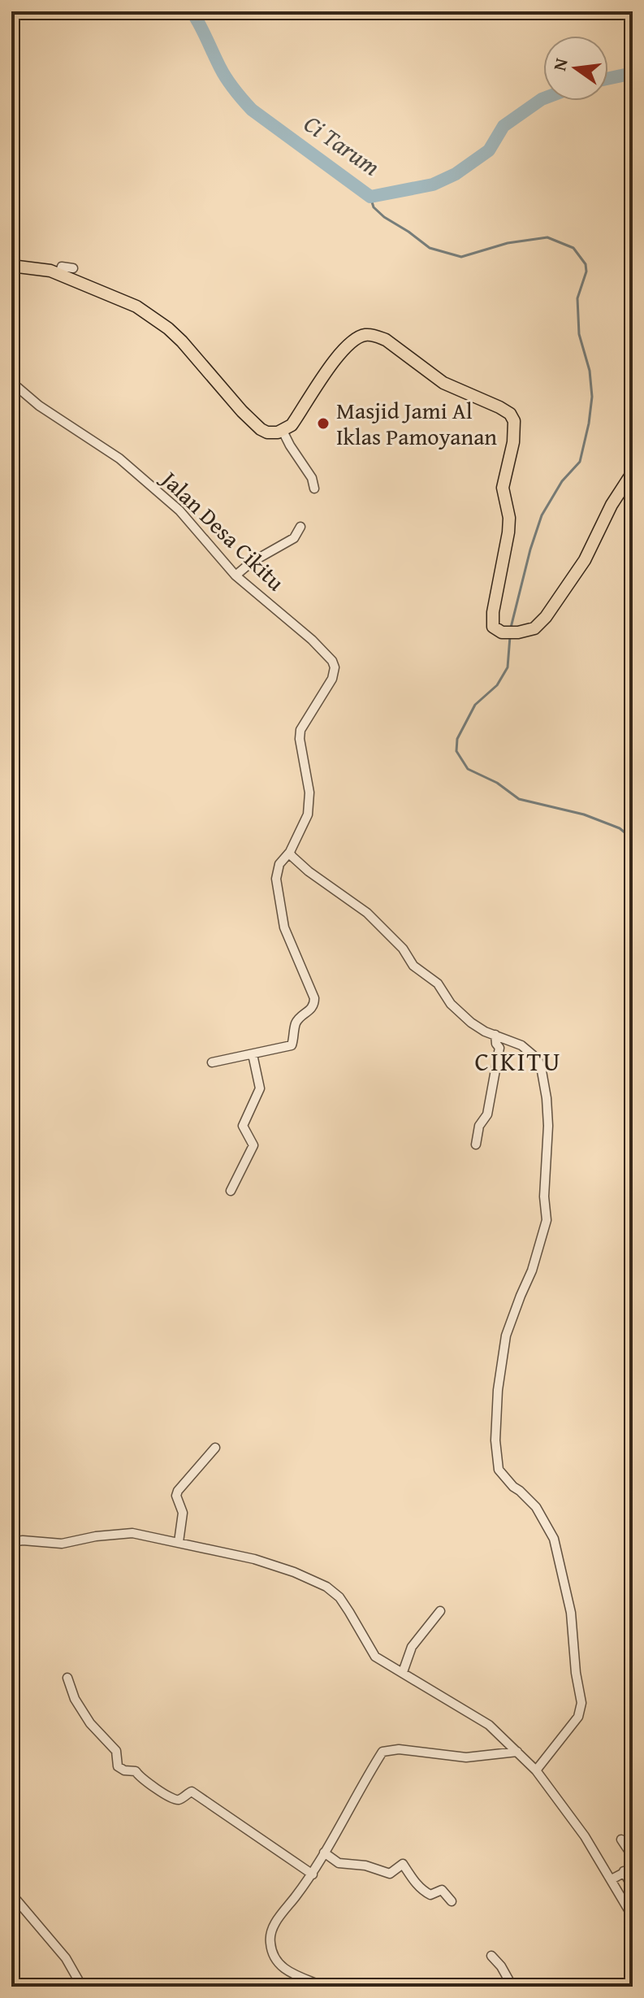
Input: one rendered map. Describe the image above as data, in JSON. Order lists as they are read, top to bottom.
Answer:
{
  "streets": {
    "street": ["Jalan Desa Cikitu"]
  },
  "districts": ["CIKITU"],
  "water": ["Ci Tarum"],
  "places": ["Masjid Jami Al Iklas Pamoyanan"],
  "north": "left"
}
